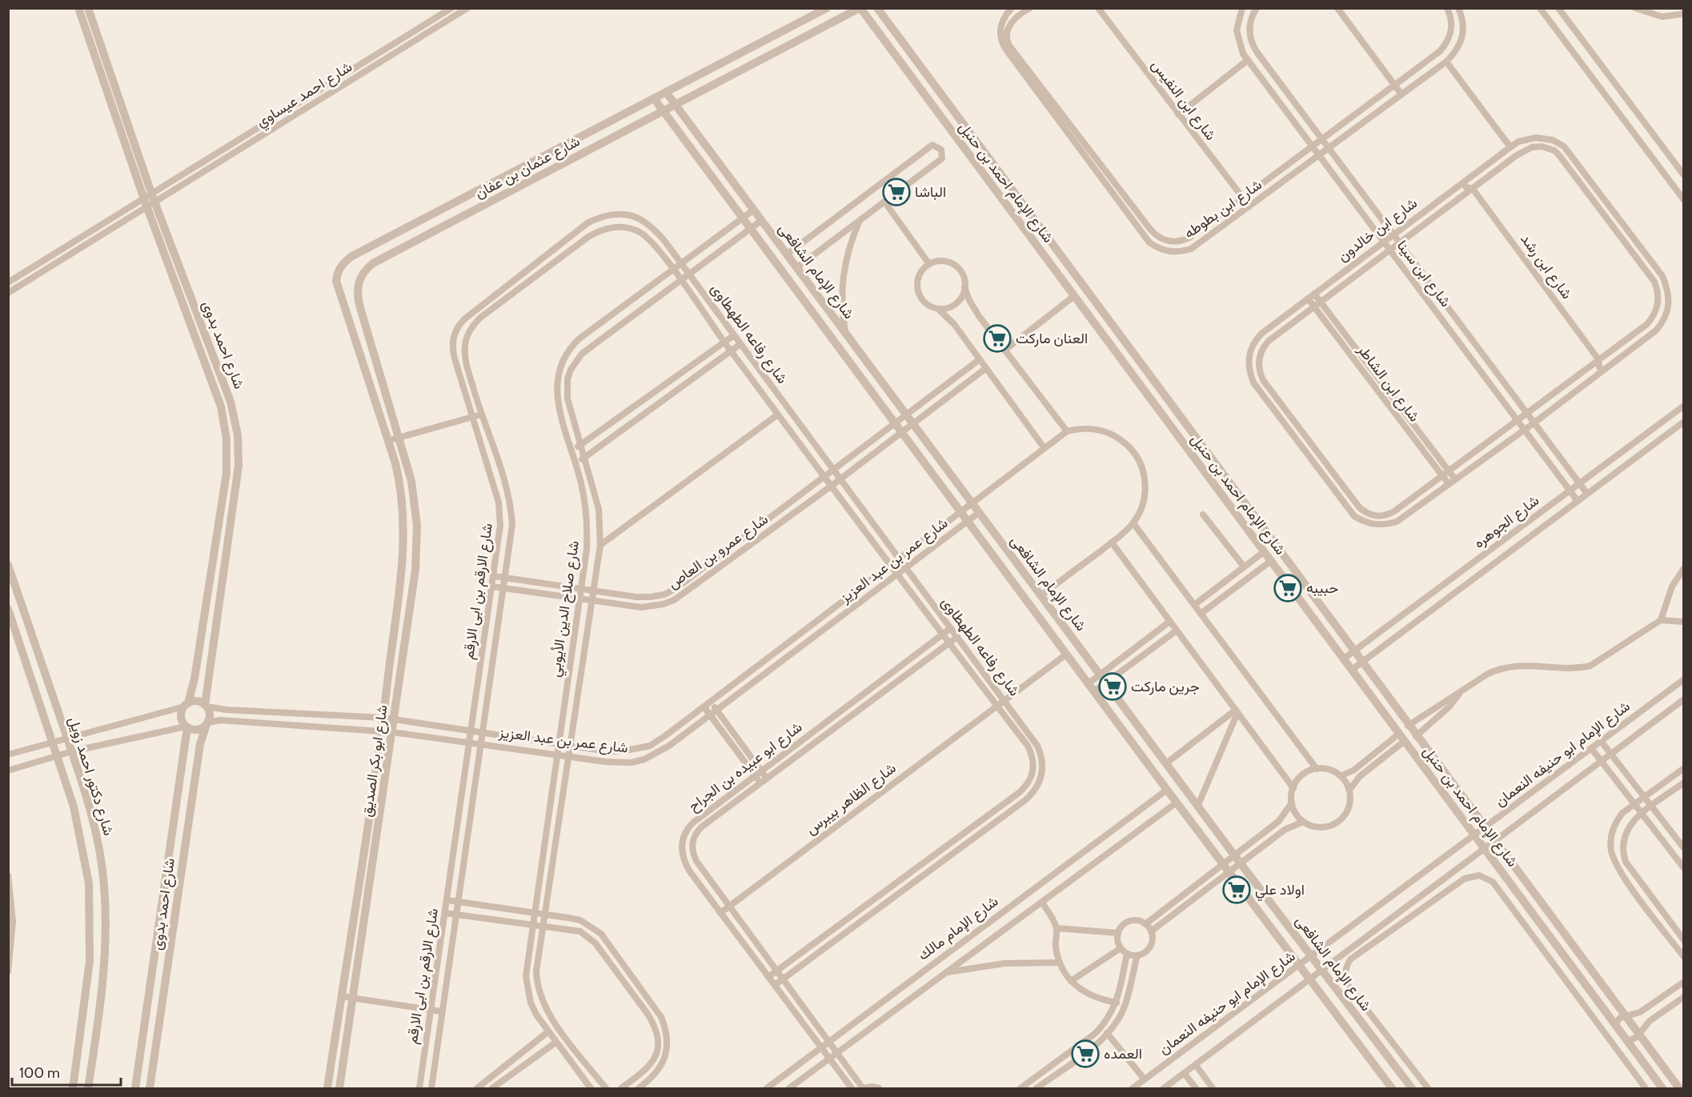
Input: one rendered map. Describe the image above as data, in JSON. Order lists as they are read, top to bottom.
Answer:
{
  "streets": {
    "street": [
      "شارع احمد عيساوي",
      "شارع ابن النفيس",
      "شارع عثمان بن عفان",
      "شارع الإمام احمد بن حنبل",
      "شارع ابن بطوطه",
      "شارع ابن خالدون",
      "شارع ابن رشد",
      "شارع الإمام الشافعى",
      "شارع ابن سينا",
      "شارع رفاعه الطهطاوى",
      "شارع احمد بدوى",
      "شارع ابن الشاطر",
      "شارع الجوهره",
      "شارع عمرو بن العاص",
      "شارع عمر بن عبد العزيز",
      "شارع الارقم بن ابى الارقم",
      "شارع صلاح الدين الأيوبي",
      "شارع الإمام ابو حنيفه النعمان",
      "شارع ابو بكر الصديق",
      "شارع ابو عبيده بن الجراح",
      "شارع دكتور احمد زويل",
      "شارع الظاهر بيبرس",
      "شارع الإمام مالك"
    ]
  },
  "crossings": [
    ["شارع احمد عيساوي", "شارع احمد بدوى"],
    ["شارع ابن النفيس", "شارع ابن بطوطه"],
    ["شارع عثمان بن عفان", "شارع الإمام احمد بن حنبل"],
    ["شارع عثمان بن عفان", "شارع الإمام الشافعى"],
    ["شارع عثمان بن عفان", "شارع ابو بكر الصديق"],
    ["شارع الإمام احمد بن حنبل", "شارع الجوهره"],
    ["شارع الإمام احمد بن حنبل", "شارع الإمام ابو حنيفه النعمان"],
    ["شارع ابن بطوطه", "شارع ابن سينا"],
    ["شارع ابن خالدون", "شارع ابن رشد"],
    ["شارع ابن خالدون", "شارع ابن سينا"],
    ["شارع ابن خالدون", "شارع ابن الشاطر"],
    ["شارع الإمام الشافعى", "شارع عمرو بن العاص"],
    ["شارع الإمام الشافعى", "شارع عمر بن عبد العزيز"],
    ["شارع الإمام الشافعى", "شارع صلاح الدين الأيوبي"],
    ["شارع الإمام الشافعى", "شارع الإمام ابو حنيفه النعمان"],
    ["شارع الإمام الشافعى", "شارع الظاهر بيبرس"],
    ["شارع الإمام الشافعى", "شارع الإمام مالك"],
    ["شارع ابن سينا", "شارع الجوهره"],
    ["شارع رفاعه الطهطاوى", "شارع عمرو بن العاص"],
    ["شارع رفاعه الطهطاوى", "شارع عمر بن عبد العزيز"],
    ["شارع رفاعه الطهطاوى", "شارع الارقم بن ابى الارقم"],
    ["شارع رفاعه الطهطاوى", "شارع صلاح الدين الأيوبي"],
    ["شارع رفاعه الطهطاوى", "شارع ابو عبيده بن الجراح"],
    ["شارع رفاعه الطهطاوى", "شارع الظاهر بيبرس"],
    ["شارع احمد بدوى", "شارع عمر بن عبد العزيز"],
    ["شارع عمرو بن العاص", "شارع الارقم بن ابى الارقم"],
    ["شارع عمرو بن العاص", "شارع صلاح الدين الأيوبي"],
    ["شارع عمر بن عبد العزيز", "شارع الارقم بن ابى الارقم"],
    ["شارع عمر بن عبد العزيز", "شارع صلاح الدين الأيوبي"],
    ["شارع عمر بن عبد العزيز", "شارع ابو بكر الصديق"],
    ["شارع الارقم بن ابى الارقم", "شارع صلاح الدين الأيوبي"],
    ["شارع ابو عبيده بن الجراح", "شارع الظاهر بيبرس"],
    ["شارع ابو عبيده بن الجراح", "شارع الإمام مالك"]
  ],
  "places": {
    "supermarket": [
      "الباشا",
      "العنان ماركت",
      "حبيبه",
      "جرين ماركت",
      "اولاد علي",
      "العمده"
    ]
  },
  "scale_bar": "100 m"
}
